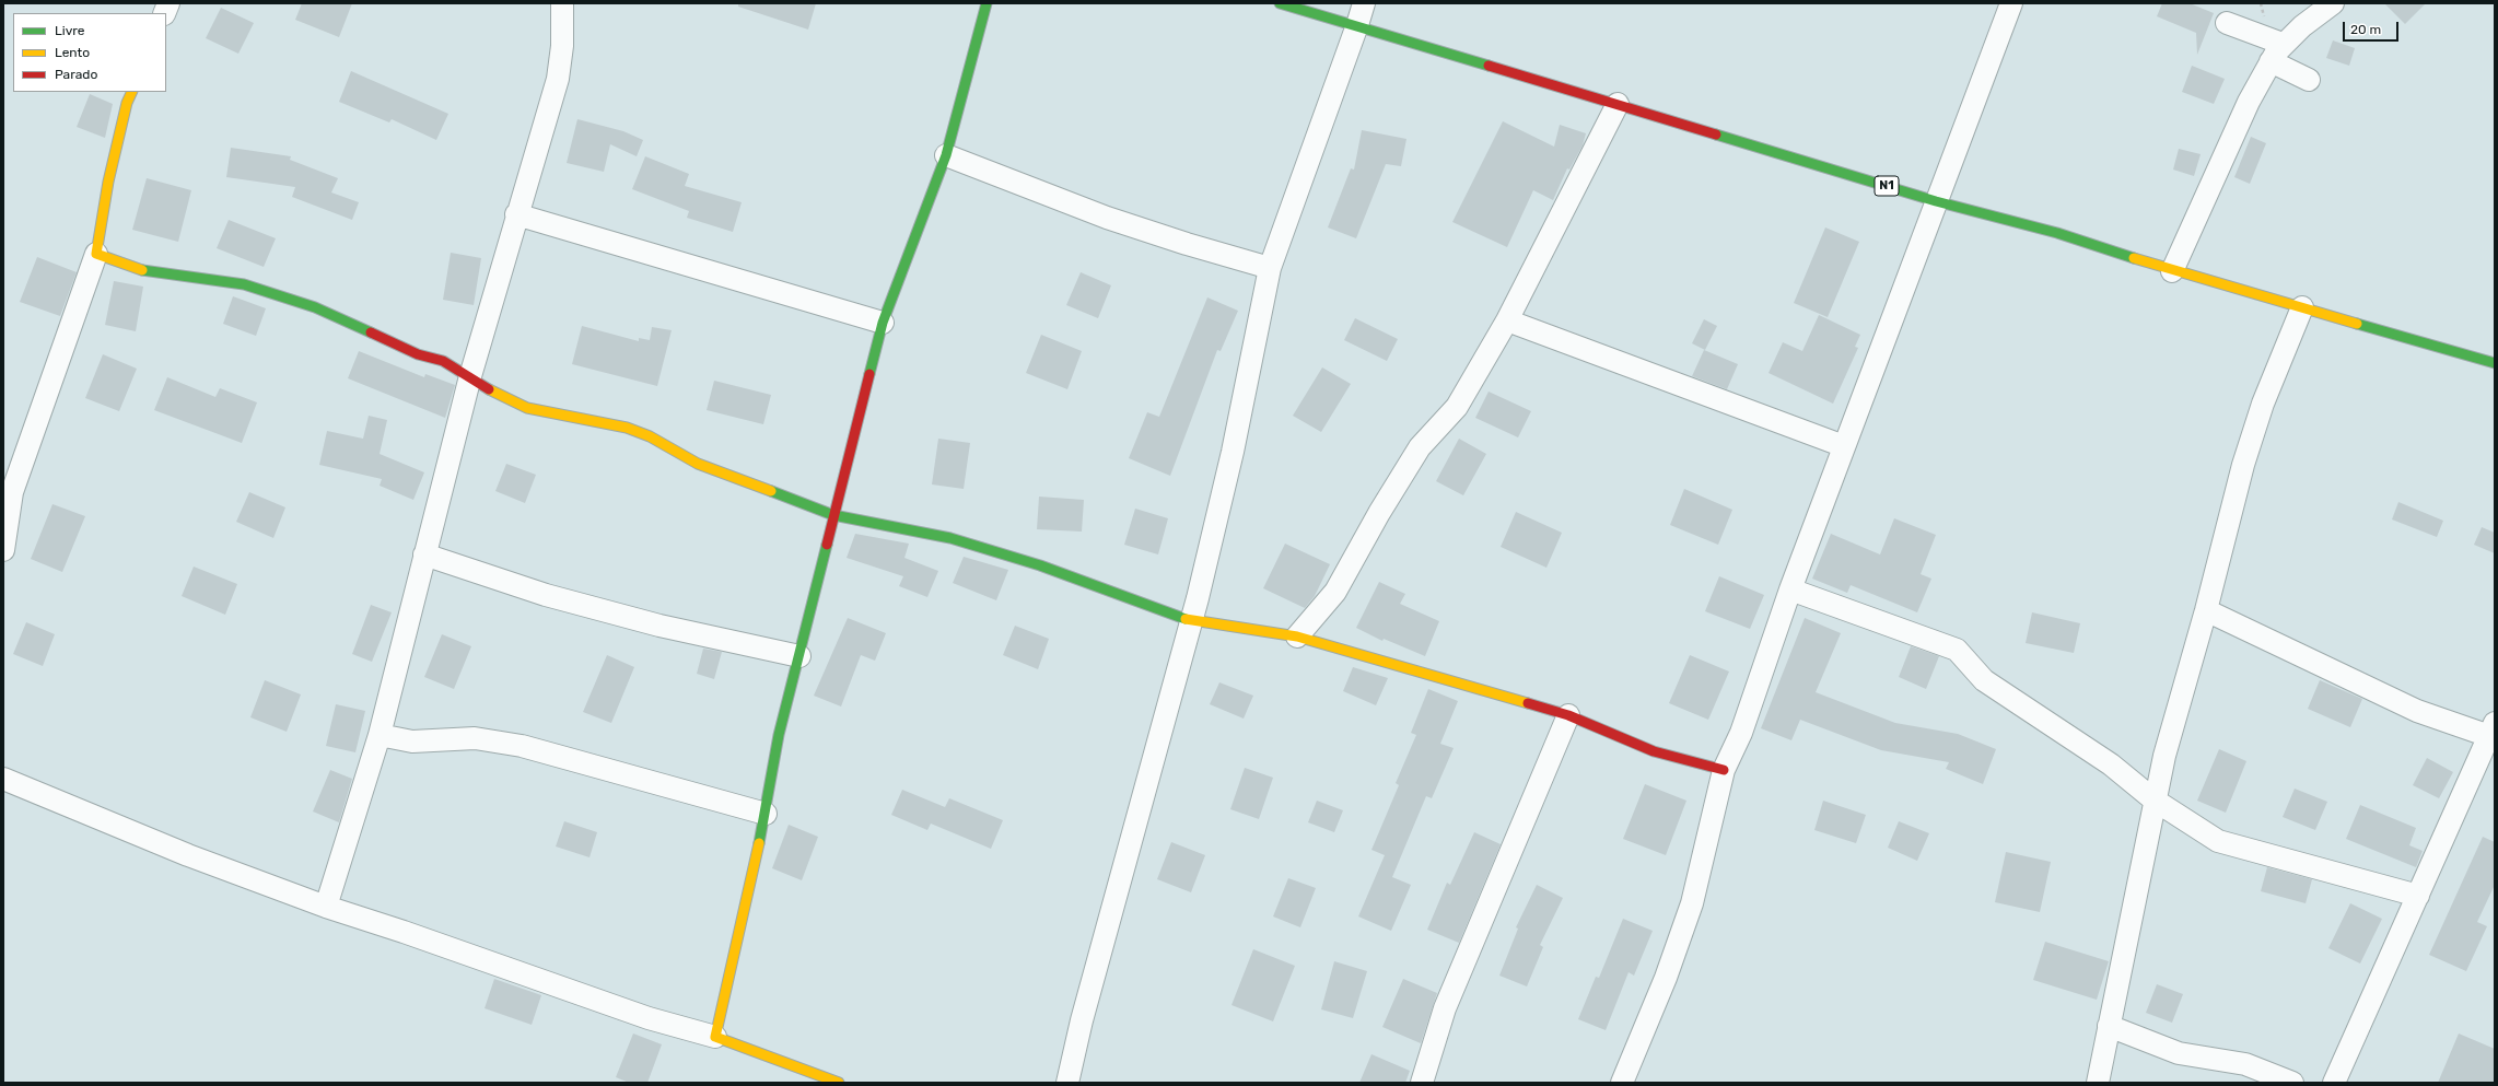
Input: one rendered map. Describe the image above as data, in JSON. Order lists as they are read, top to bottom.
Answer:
{
  "streets": {
    "street": ["N1"]
  },
  "legend": ["Livre", "Lento", "Parado"],
  "scale_bar": "20 m"
}
